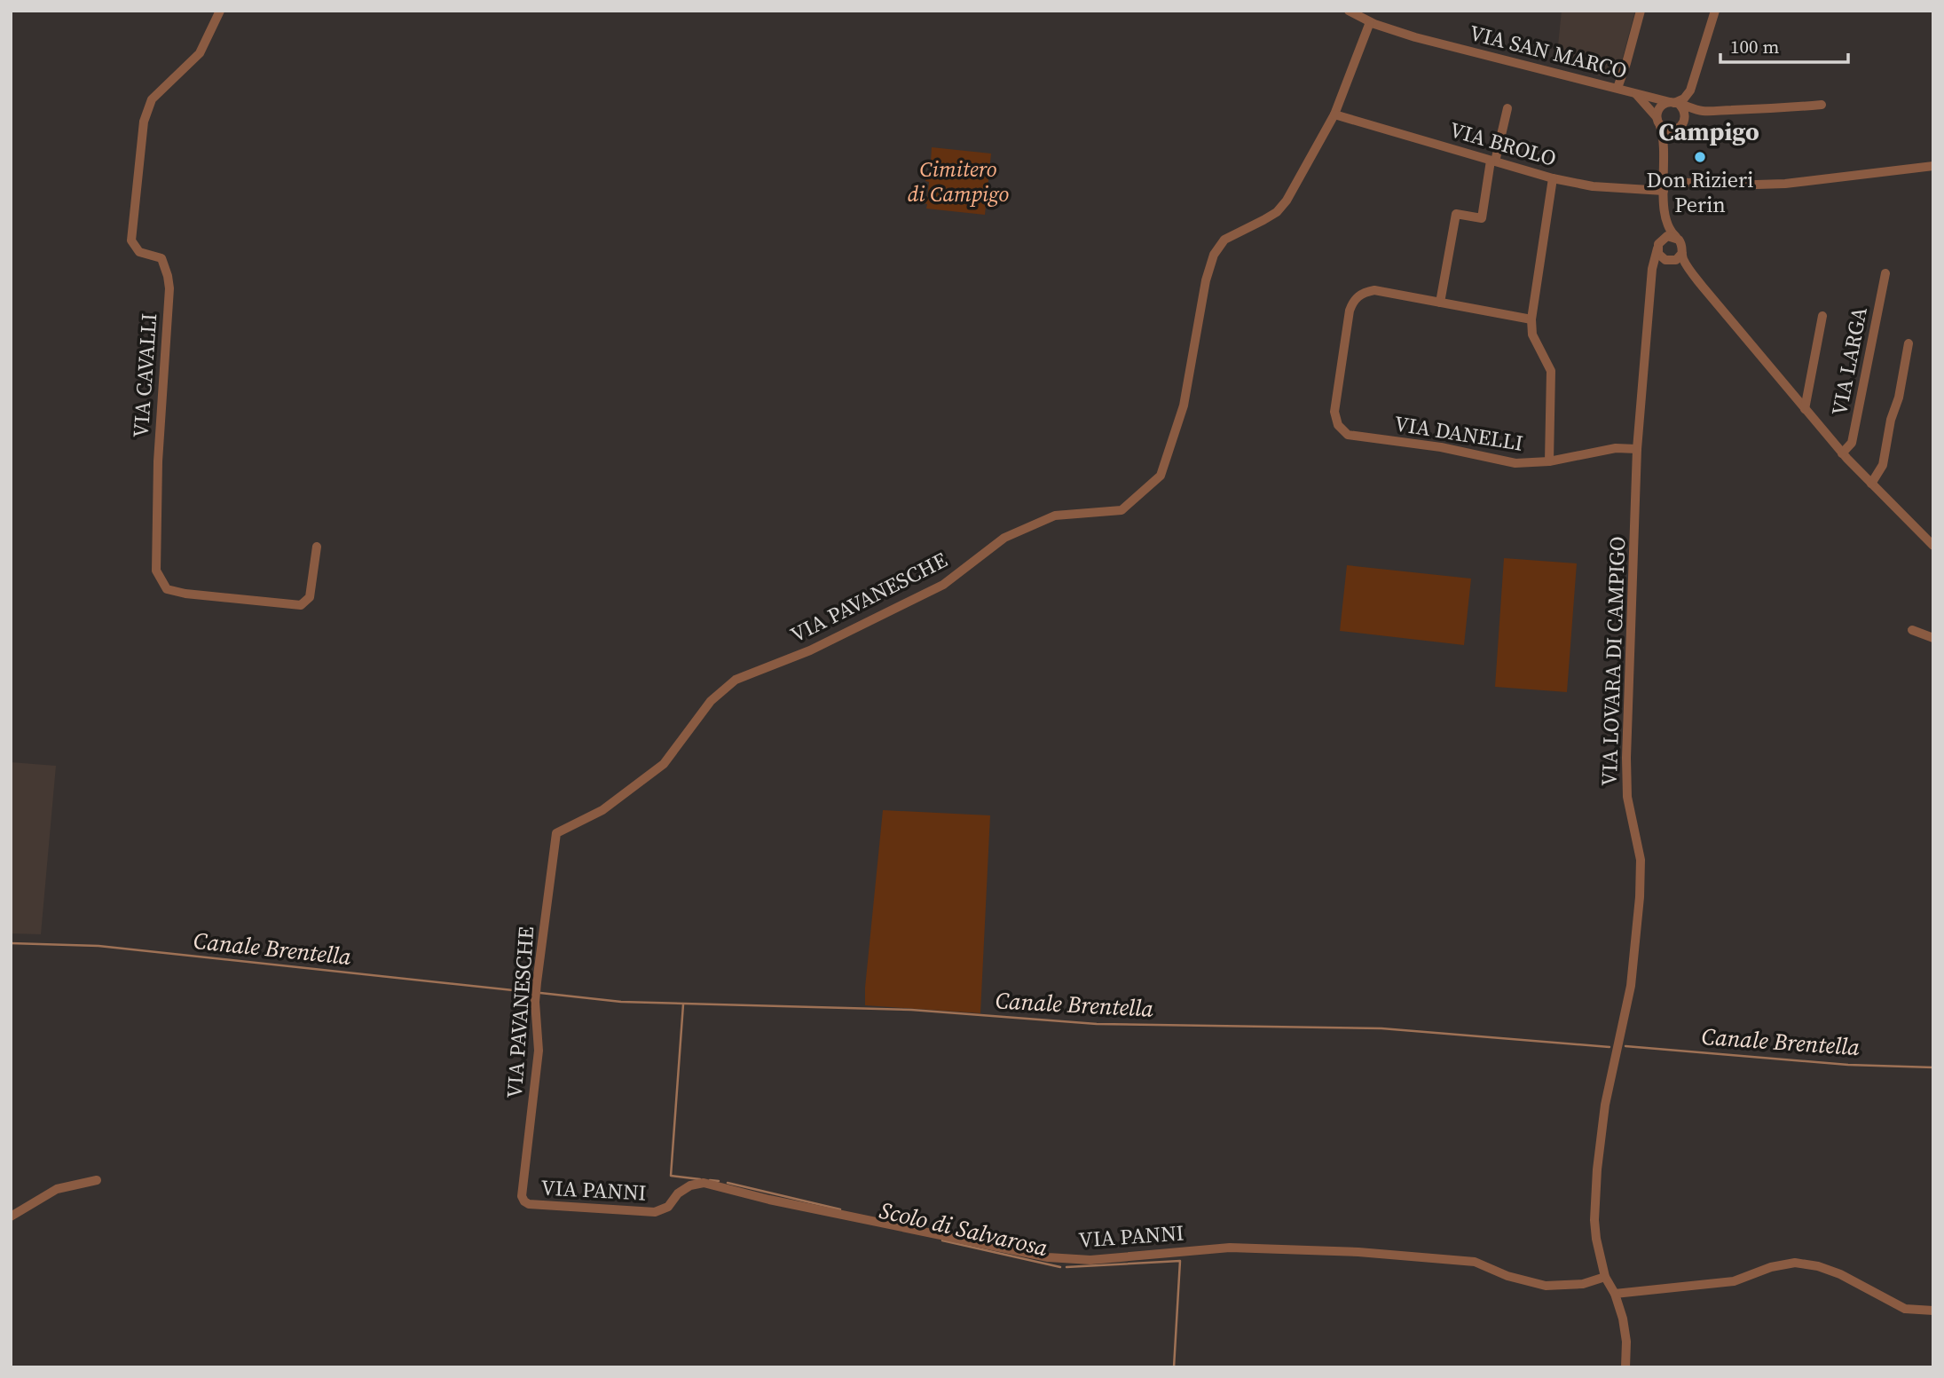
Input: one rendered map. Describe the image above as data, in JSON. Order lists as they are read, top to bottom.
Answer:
{
  "streets": {
    "street": [
      "VIA SAN MARCO",
      "VIA BROLO",
      "VIA LARGA",
      "VIA CAVALLI",
      "VIA DANELLI",
      "VIA PAVANESCHE",
      "VIA LOVARA DI CAMPIGO",
      "VIA PANNI"
    ]
  },
  "crossings": [
    ["VIA SAN MARCO", "VIA PAVANESCHE"],
    ["VIA SAN MARCO", "VIA LOVARA DI CAMPIGO"],
    ["VIA BROLO", "VIA PAVANESCHE"],
    ["VIA BROLO", "VIA LOVARA DI CAMPIGO"],
    ["VIA LARGA", "VIA LOVARA DI CAMPIGO"],
    ["VIA DANELLI", "VIA LOVARA DI CAMPIGO"],
    ["VIA PAVANESCHE", "VIA PANNI"],
    ["VIA LOVARA DI CAMPIGO", "VIA PANNI"]
  ],
  "districts": ["Campigo"],
  "water": ["Canale Brentella", "Scolo di Salvarosa"],
  "parks": ["Cimitero di Campigo"],
  "places": ["Don Rizieri Perin"],
  "scale_bar": "100 m"
}
